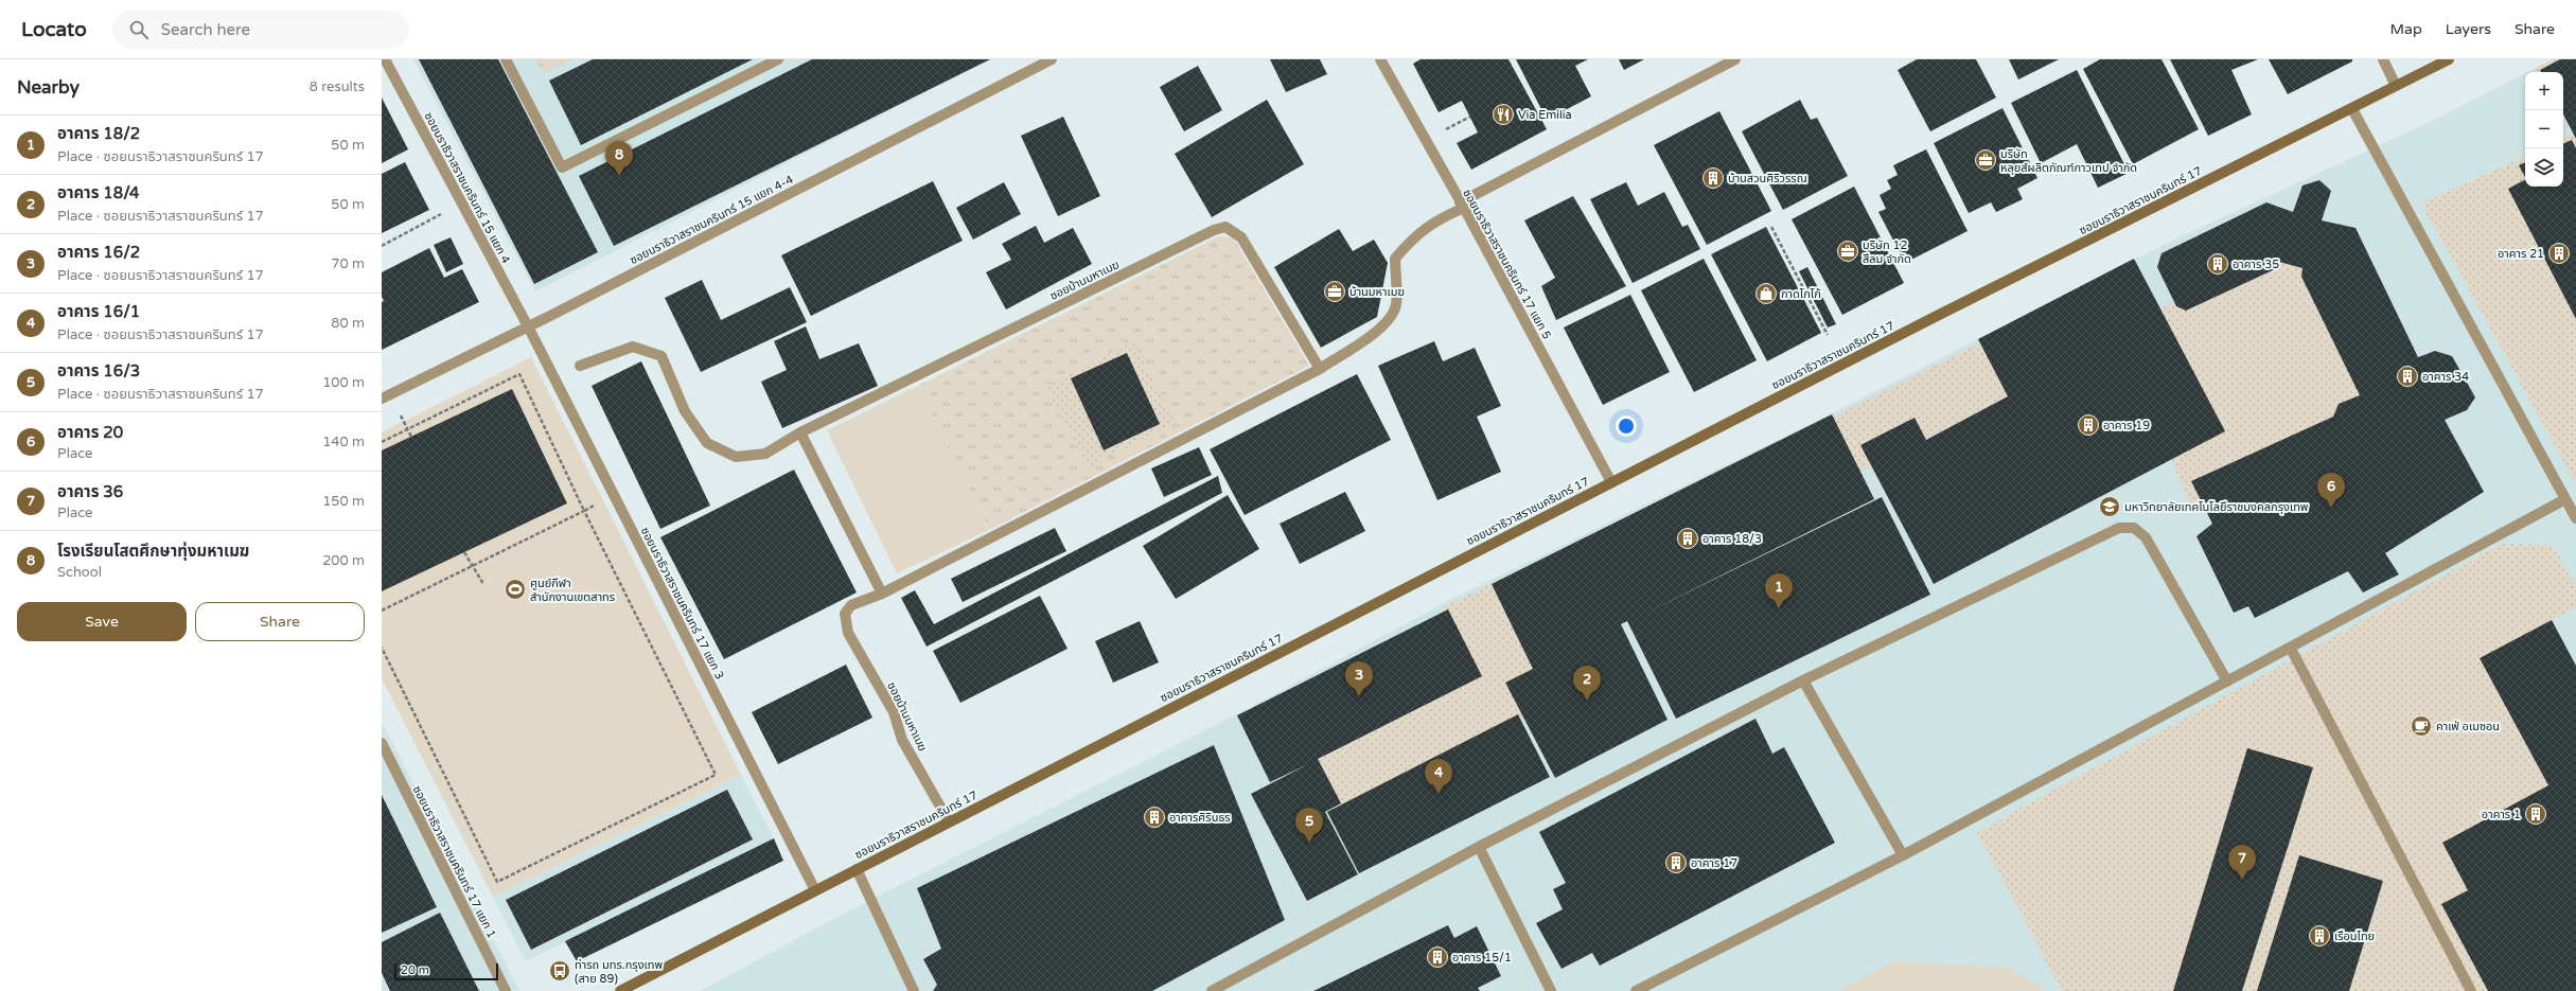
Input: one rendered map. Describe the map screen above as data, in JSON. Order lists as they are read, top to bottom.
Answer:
{
  "streets": {
    "street": [
      "ซอยนราธิวาสราชนครินทร์ 15 แยก 4",
      "ซอยนราธิวาสราชนครินทร์ 17",
      "ซอยนราธิวาสราชนครินทร์ 15 แยก 4-4",
      "ซอยนราธิวาสราชนครินทร์ 17 แยก 5",
      "ซอยบ้านมหาเมฆ",
      "ซอยนราธิวาสราชนครินทร์ 17 แยก 3",
      "ซอยนราธิวาสราชนครินทร์ 17 แยก 1"
    ]
  },
  "crossings": [
    ["ซอยนราธิวาสราชนครินทร์ 15 แยก 4", "ซอยนราธิวาสราชนครินทร์ 15 แยก 4-4"],
    ["ซอยนราธิวาสราชนครินทร์ 15 แยก 4", "ซอยนราธิวาสราชนครินทร์ 17 แยก 3"],
    ["ซอยนราธิวาสราชนครินทร์ 17", "ซอยนราธิวาสราชนครินทร์ 17 แยก 5"],
    ["ซอยนราธิวาสราชนครินทร์ 17", "ซอยบ้านมหาเมฆ"],
    ["ซอยนราธิวาสราชนครินทร์ 17", "ซอยนราธิวาสราชนครินทร์ 17 แยก 3"],
    ["ซอยนราธิวาสราชนครินทร์ 15 แยก 4-4", "ซอยนราธิวาสราชนครินทร์ 17 แยก 3"],
    ["ซอยนราธิวาสราชนครินทร์ 17 แยก 5", "ซอยบ้านมหาเมฆ"]
  ],
  "places": {
    "restaurant": ["Via Emilia"],
    "office": ["บริษัท หลุยส์ผลิตภัณฑ์กาวเทป จำกัด", "บริษัท 12 สีลม จำกัด", "บ้านมหาเมฆ"],
    "building": [
      "บ้านสวนศิริวรรณ",
      "อาคาร 21",
      "อาคาร 35",
      "อาคาร 34",
      "อาคาร 19",
      "อาคาร 18/3",
      "อาคาร 1",
      "อาคารศิรินธร",
      "อาคาร 17",
      "เรือนไทย",
      "อาคาร 15/1"
    ],
    "shop": ["กาดโกโก้"],
    "school or university": ["มหาวิทยาลัยเทคโนโลยีราชมงคลกรุงเทพ"],
    "sports": ["ศูนย์กีฬา สำนักงานเขตสาทร"],
    "cafe": ["คาเฟ่ อเมซอน"],
    "bus stop": ["ท่ารถ มทร.กรุงเทพ (สาย 89)"]
  },
  "scale_bar": "20 m",
  "page": {
    "header": "Locato",
    "search": "Search here",
    "nav": ["Map", "Layers", "Share"],
    "heading": ["Nearby", "8 results"],
    "map_buttons": ["+", "−"],
    "list": [
      {
        "mark": "1",
        "name": "อาคาร 18/2",
        "note": "Place · ซอยนราธิวาสราชนครินทร์ 17",
        "value": "50 m"
      },
      {
        "mark": "2",
        "name": "อาคาร 18/4",
        "note": "Place · ซอยนราธิวาสราชนครินทร์ 17",
        "value": "50 m"
      },
      {
        "mark": "3",
        "name": "อาคาร 16/2",
        "note": "Place · ซอยนราธิวาสราชนครินทร์ 17",
        "value": "70 m"
      },
      {
        "mark": "4",
        "name": "อาคาร 16/1",
        "note": "Place · ซอยนราธิวาสราชนครินทร์ 17",
        "value": "80 m"
      },
      {
        "mark": "5",
        "name": "อาคาร 16/3",
        "note": "Place · ซอยนราธิวาสราชนครินทร์ 17",
        "value": "100 m"
      },
      {
        "mark": "6",
        "name": "อาคาร 20",
        "note": "Place",
        "value": "140 m"
      },
      {
        "mark": "7",
        "name": "อาคาร 36",
        "note": "Place",
        "value": "150 m"
      },
      {
        "mark": "8",
        "name": "โรงเรียนโสตศึกษาทุ่งมหาเมฆ",
        "note": "School",
        "value": "200 m"
      }
    ],
    "pins": [
      "8",
      "6",
      "1",
      "3",
      "2",
      "4",
      "5",
      "7"
    ],
    "buttons": ["Save", "Share"],
    "scale": "20 m"
  }
}
